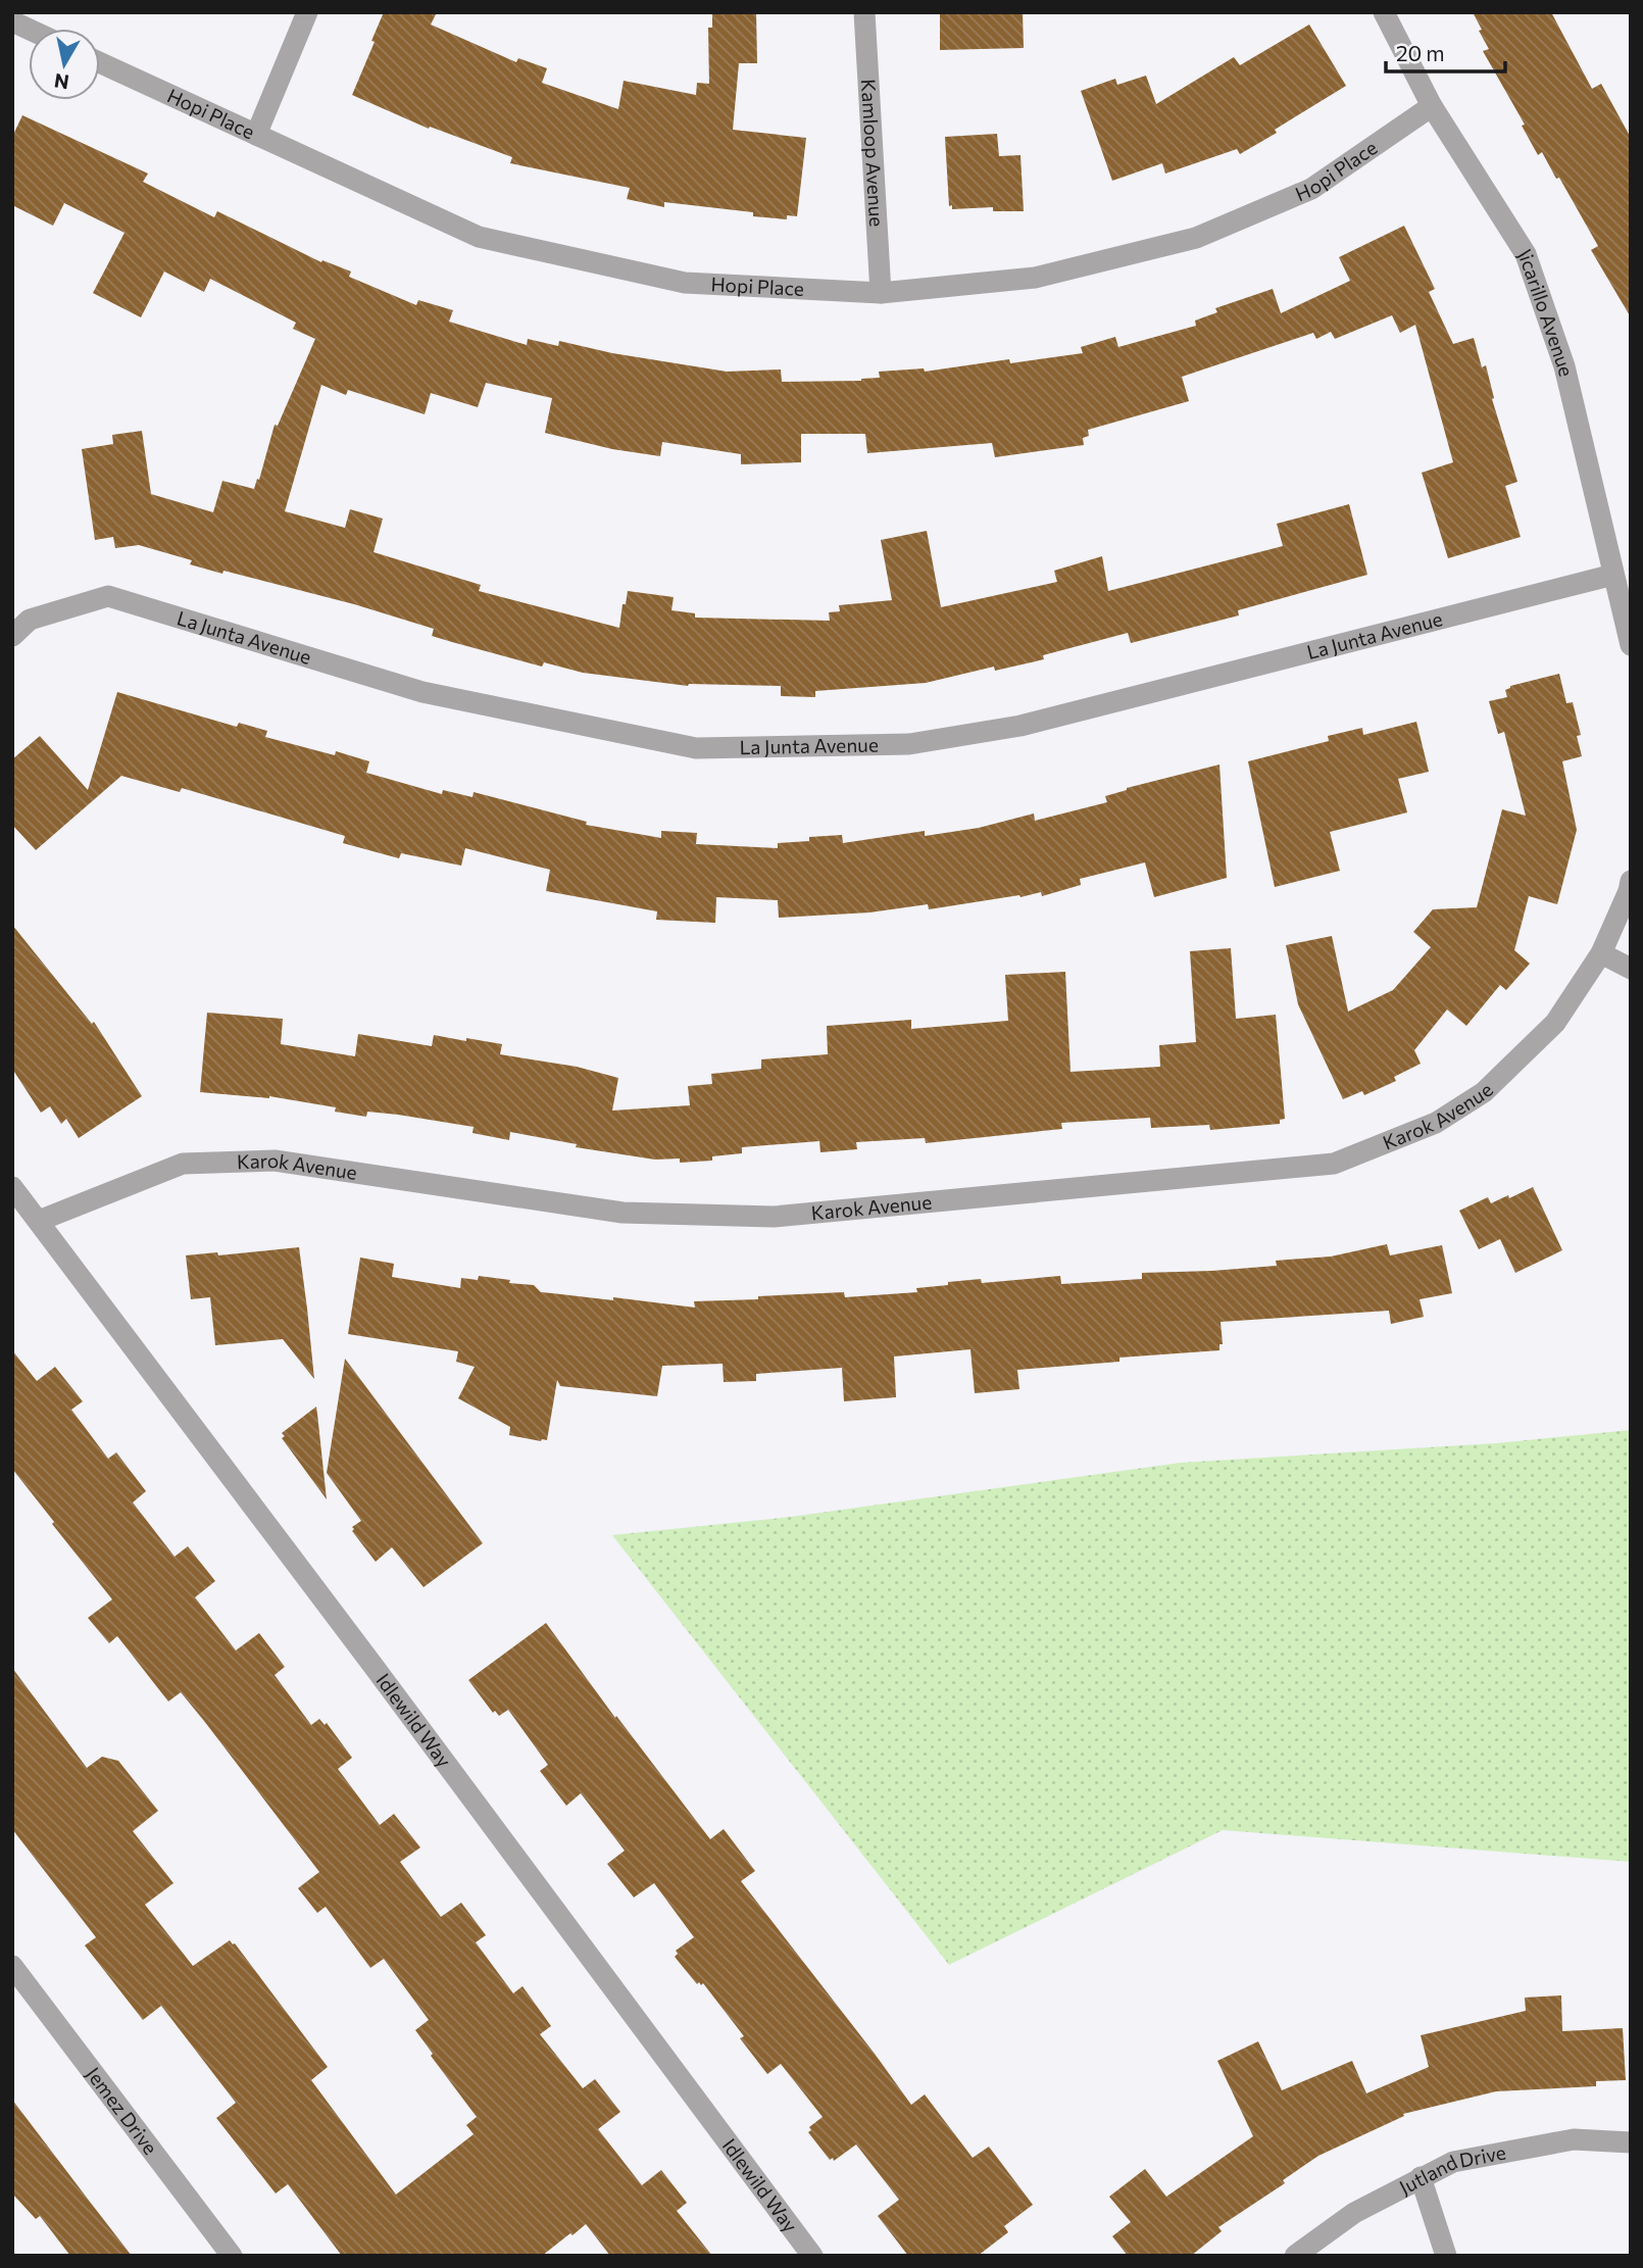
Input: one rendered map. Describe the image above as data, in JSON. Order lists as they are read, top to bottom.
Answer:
{
  "streets": {
    "street": [
      "Hopi Place",
      "Kamloop Avenue",
      "Jicarillo Avenue",
      "La Junta Avenue",
      "Karok Avenue",
      "Idlewild Way",
      "Jemez Drive",
      "Jutland Drive"
    ]
  },
  "crossings": [
    ["Hopi Place", "Kamloop Avenue"],
    ["Hopi Place", "Jicarillo Avenue"],
    ["Jicarillo Avenue", "La Junta Avenue"],
    ["Karok Avenue", "Idlewild Way"]
  ],
  "scale_bar": "20 m",
  "north": "bottom"
}
